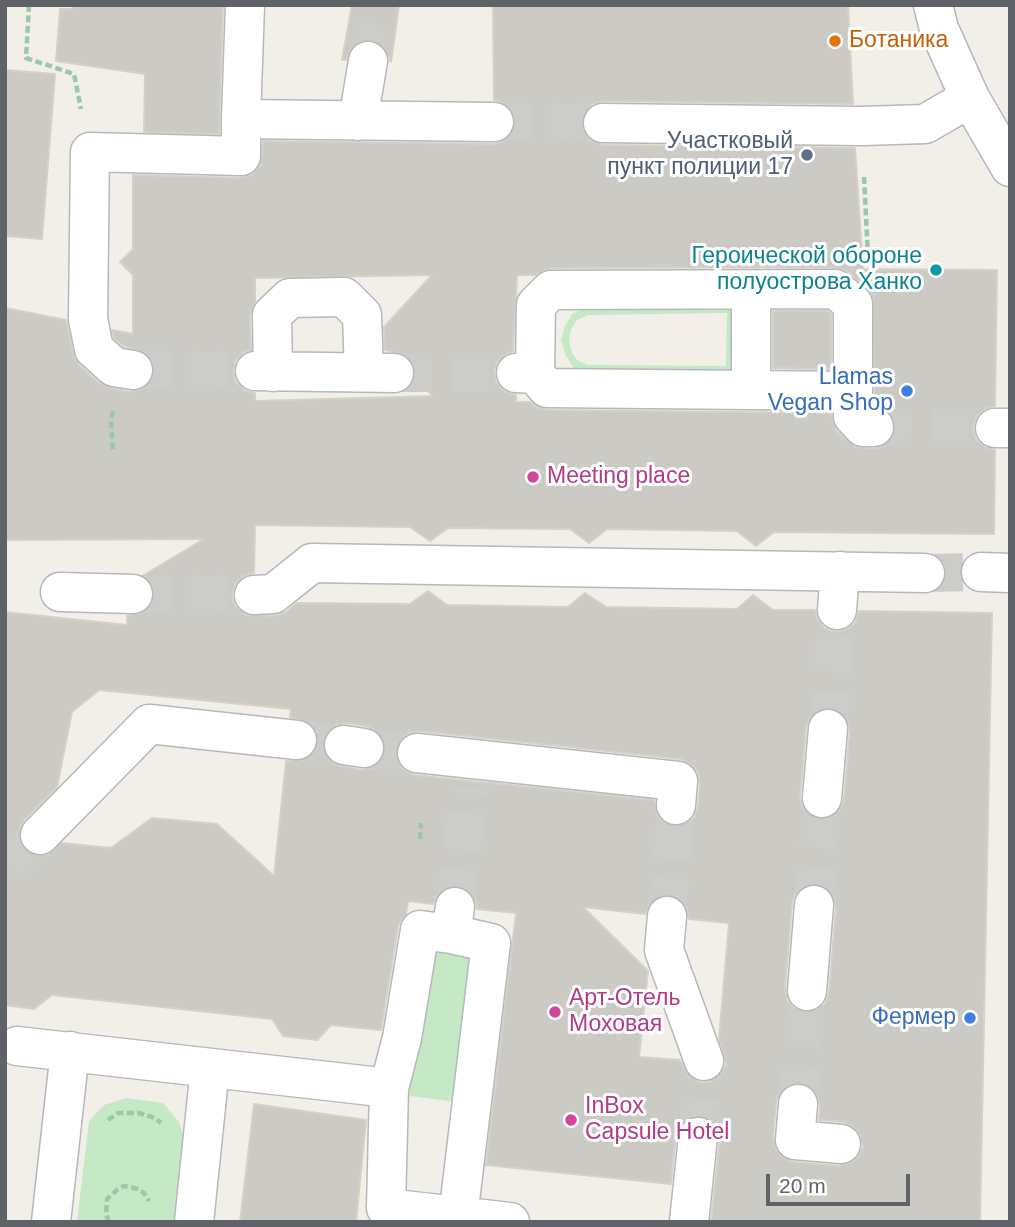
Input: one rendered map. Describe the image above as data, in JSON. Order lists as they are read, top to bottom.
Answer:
{
  "places": [
    "Ботаника",
    "Участковый пункт полиции 17",
    "Героической обороне полуострова Ханко",
    "Llamas Vegan Shop",
    "Meeting place",
    "Арт-Отель Моховая",
    "Фермер",
    "InBox Capsule Hotel"
  ],
  "scale_bar": "20 m"
}
